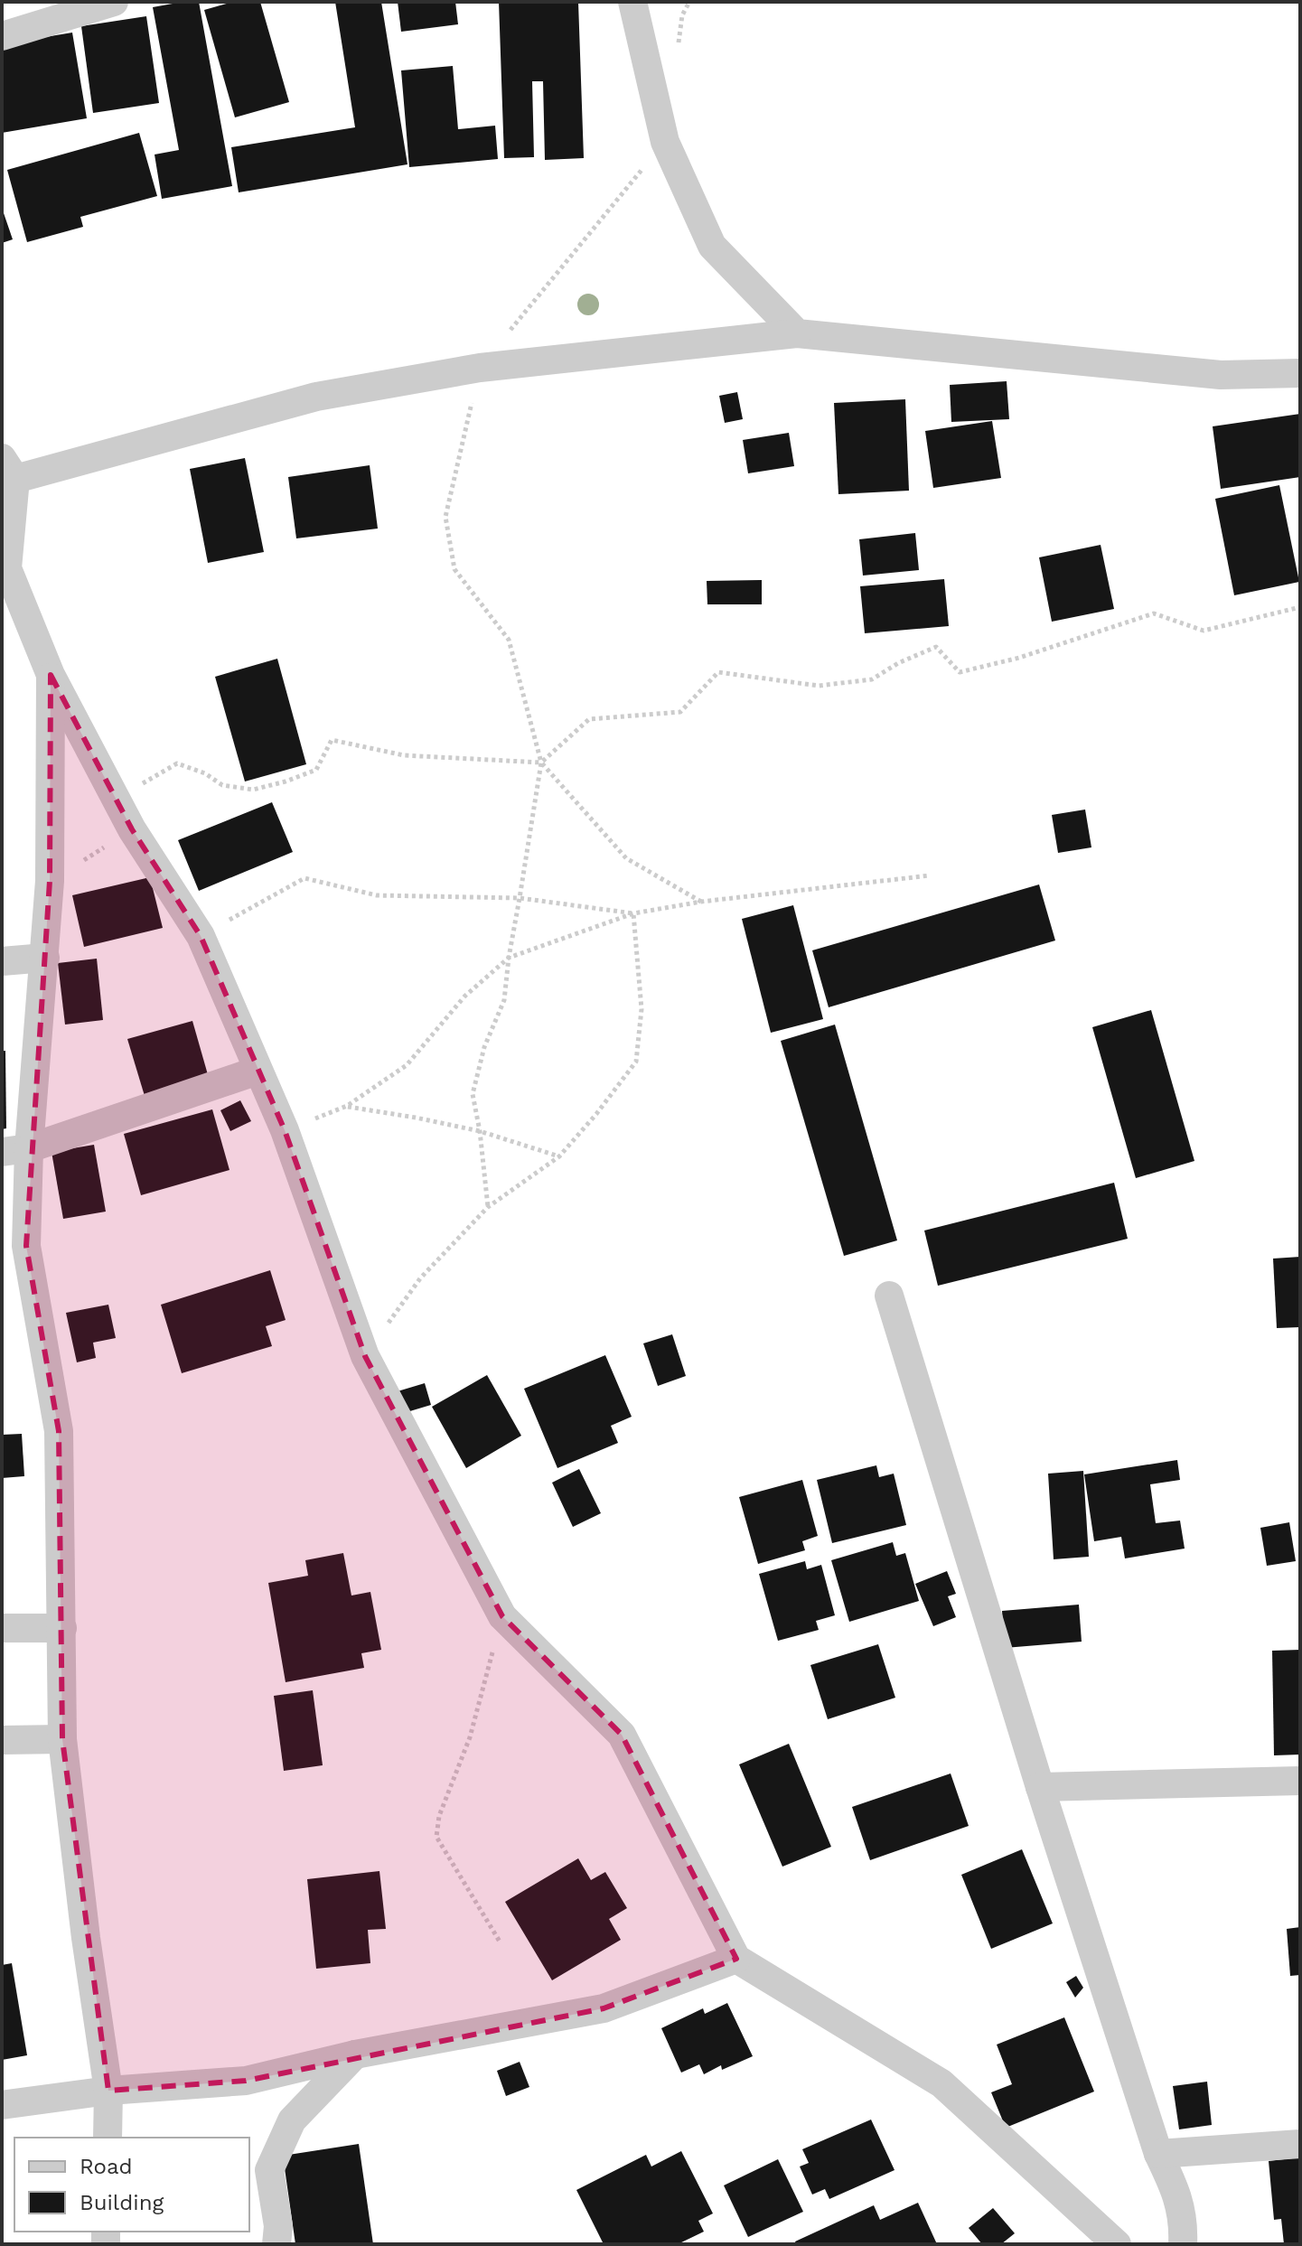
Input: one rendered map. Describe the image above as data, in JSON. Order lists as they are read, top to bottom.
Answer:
{
  "legend": ["Road", "Building"]
}
